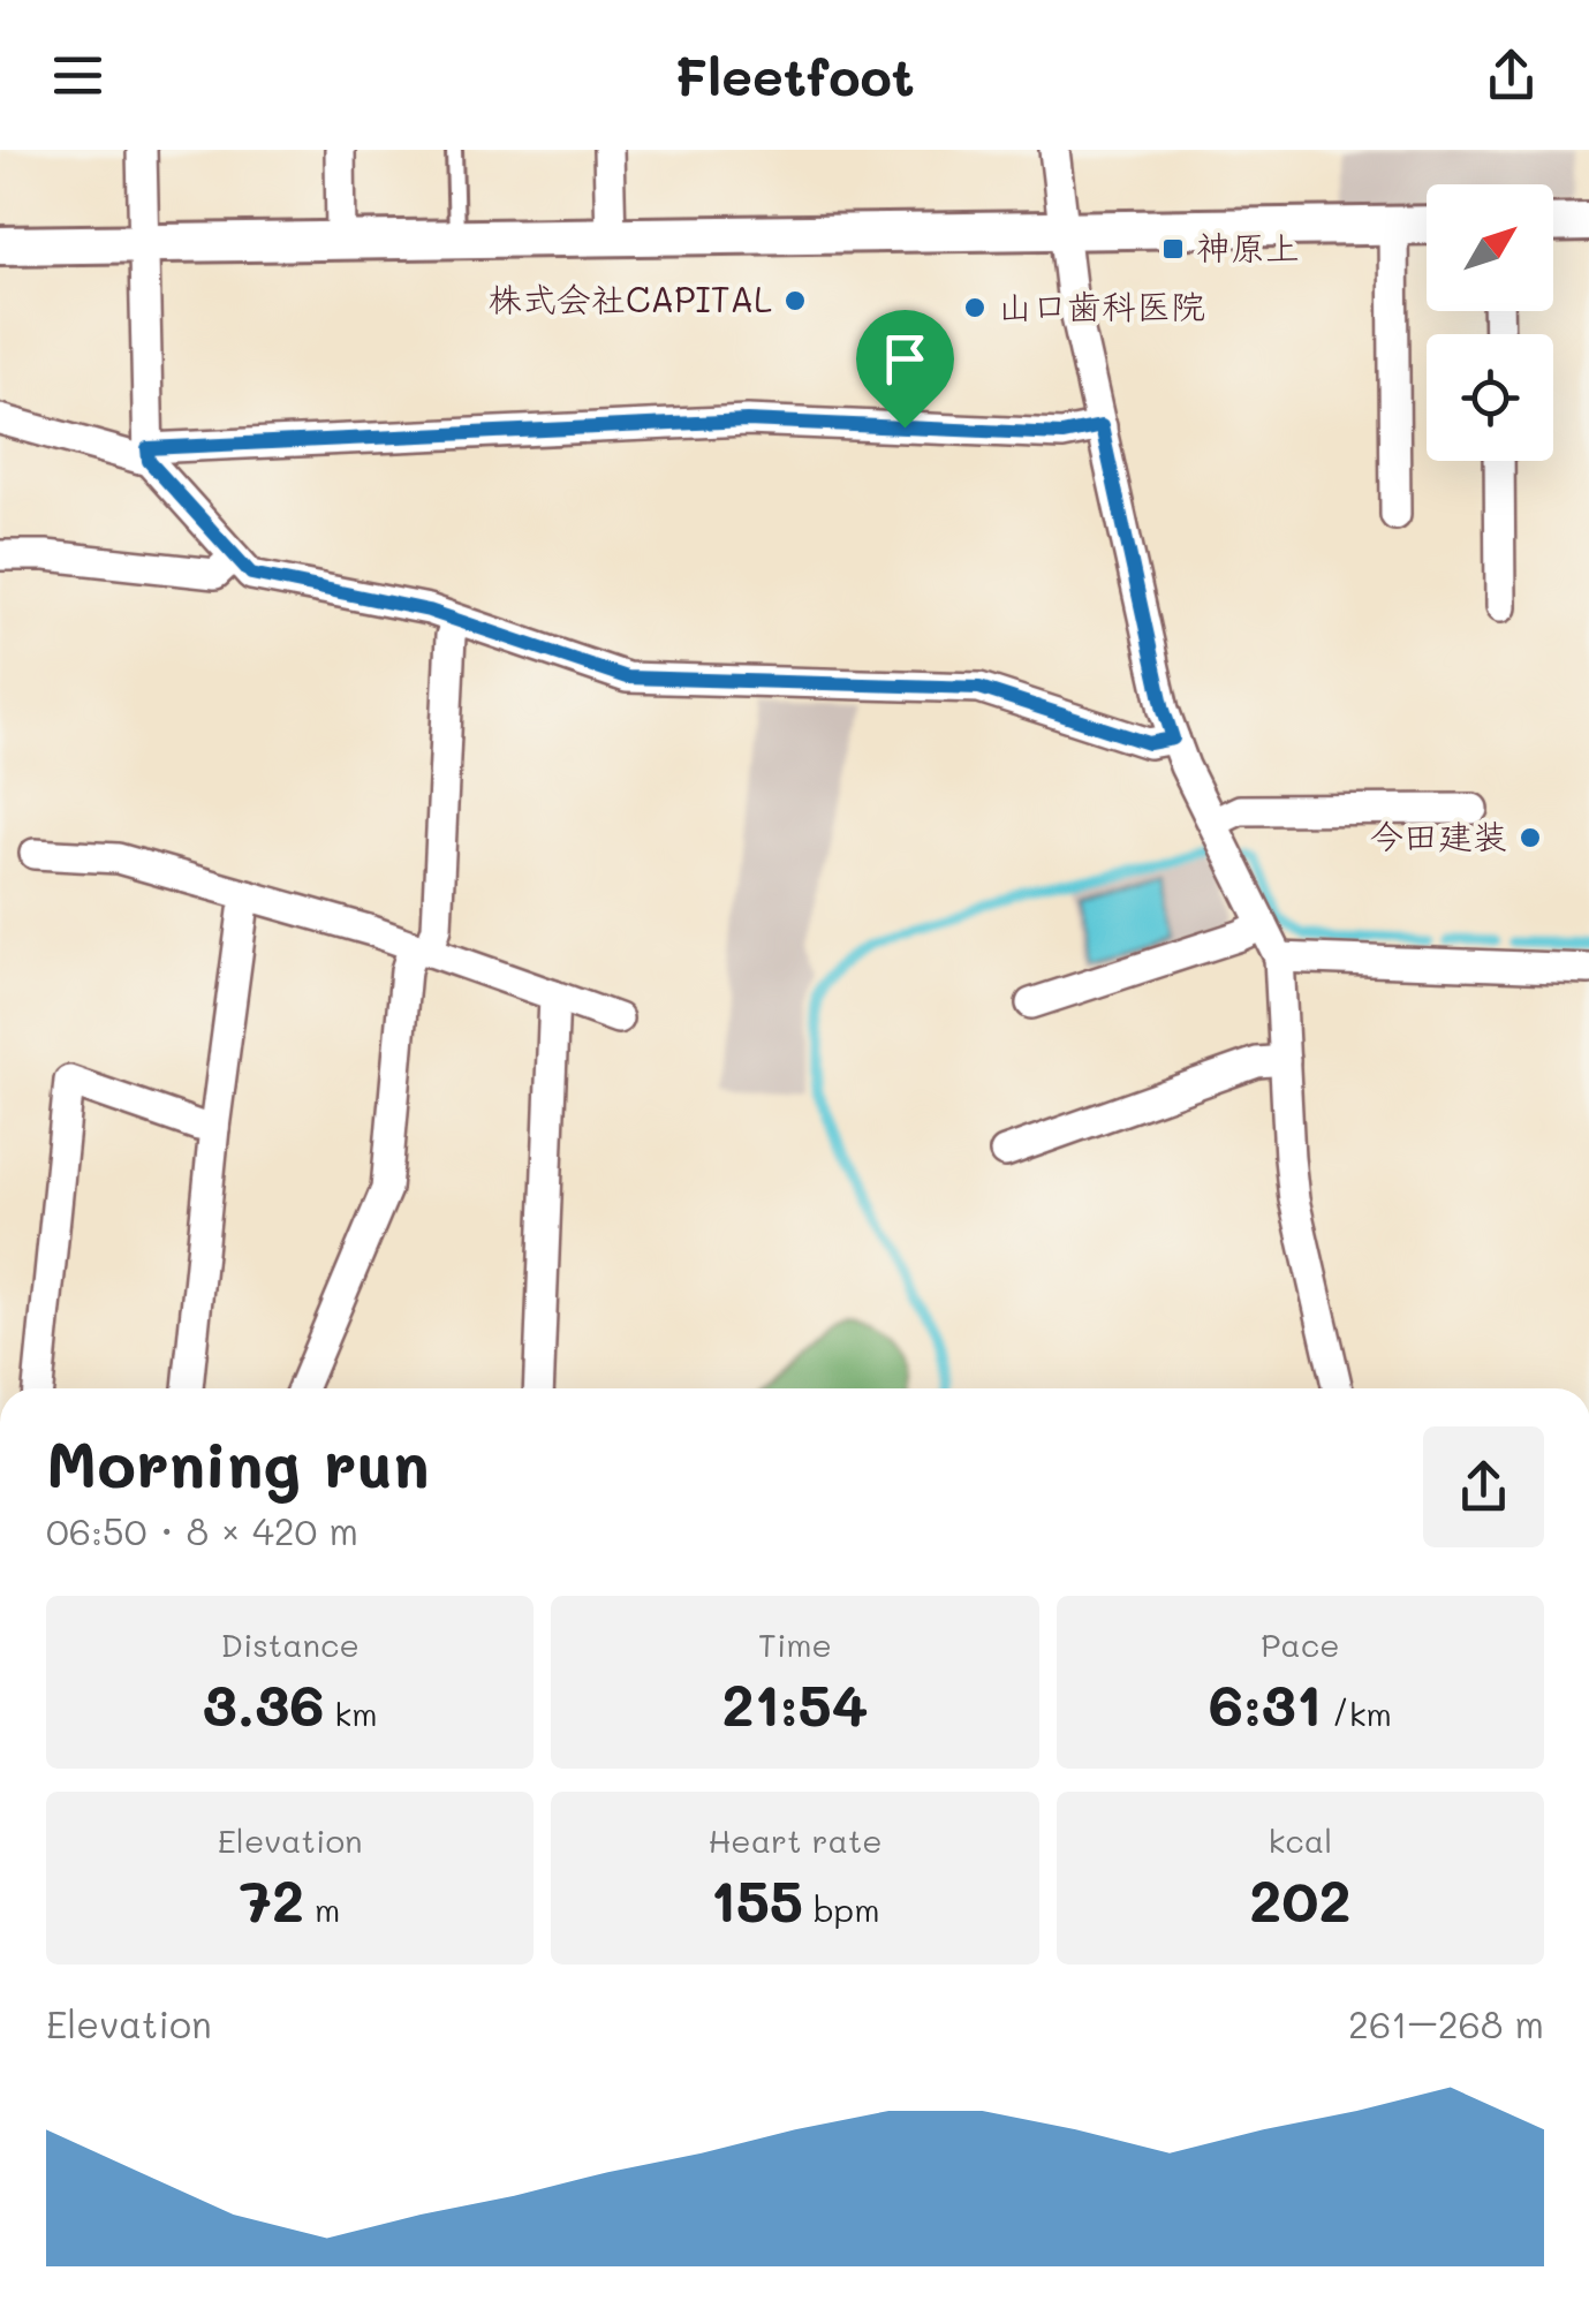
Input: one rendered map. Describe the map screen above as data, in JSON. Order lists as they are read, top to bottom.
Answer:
{
  "places": {
    "transit": ["神原上"],
    "other": ["株式会社CAPITAL", "山口歯科医院", "今田建装"]
  },
  "north": "top right",
  "page": {
    "header": "Fleetfoot",
    "heading": ["Morning run", "06:50 · 8 × 420 m"],
    "stats": [
      ["Distance", "3.36 km"],
      ["Time", "21:54"],
      ["Pace", "6:31 /km"],
      ["Elevation", "72 m"],
      ["Heart rate", "155 bpm"],
      ["kcal", "202"]
    ],
    "chart": ["Elevation", "261–268 m"]
  }
}
